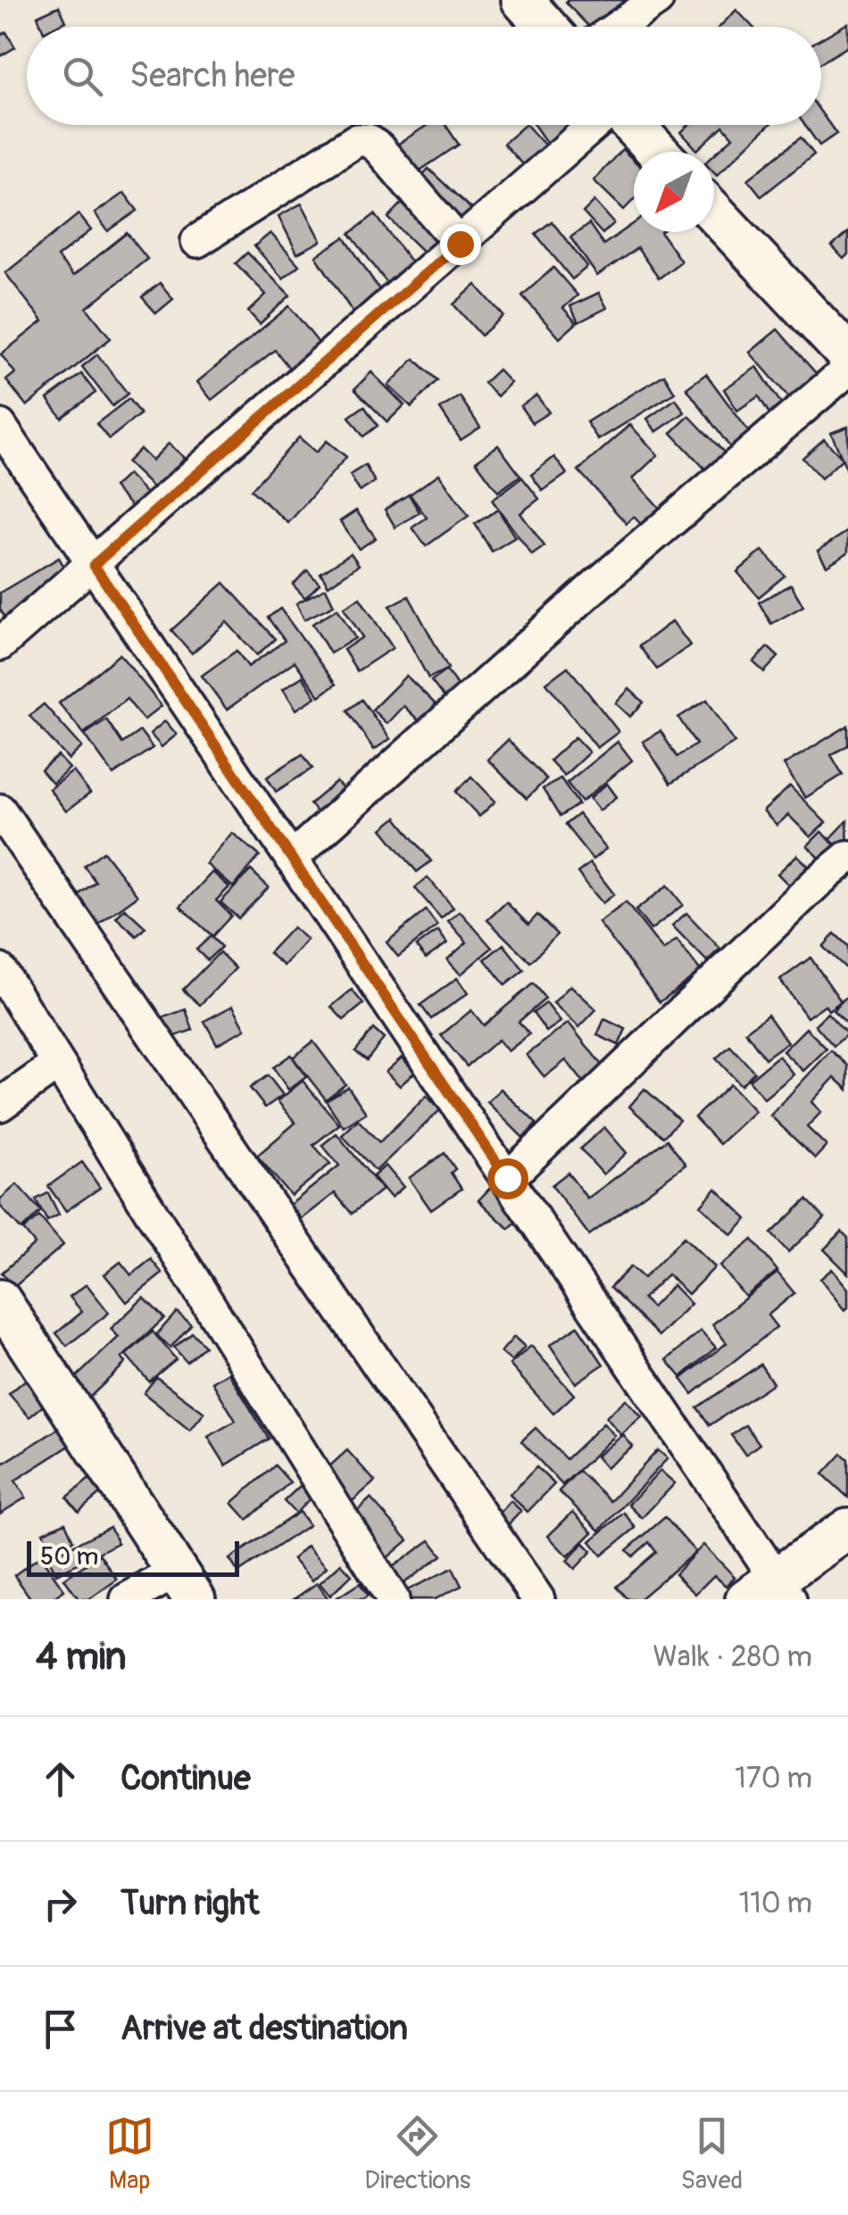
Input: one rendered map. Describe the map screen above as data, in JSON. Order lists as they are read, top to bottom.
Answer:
{
  "scale_bar": "50 m",
  "north": "bottom left",
  "page": {
    "search": "Search here",
    "scale": "50 m",
    "heading": ["4 min", "Walk · 280 m"],
    "list": [
      ["Continue", "170 m"],
      ["Turn right", "110 m"],
      "Arrive at destination"
    ],
    "nav": ["Map", "Directions", "Saved"]
  }
}
